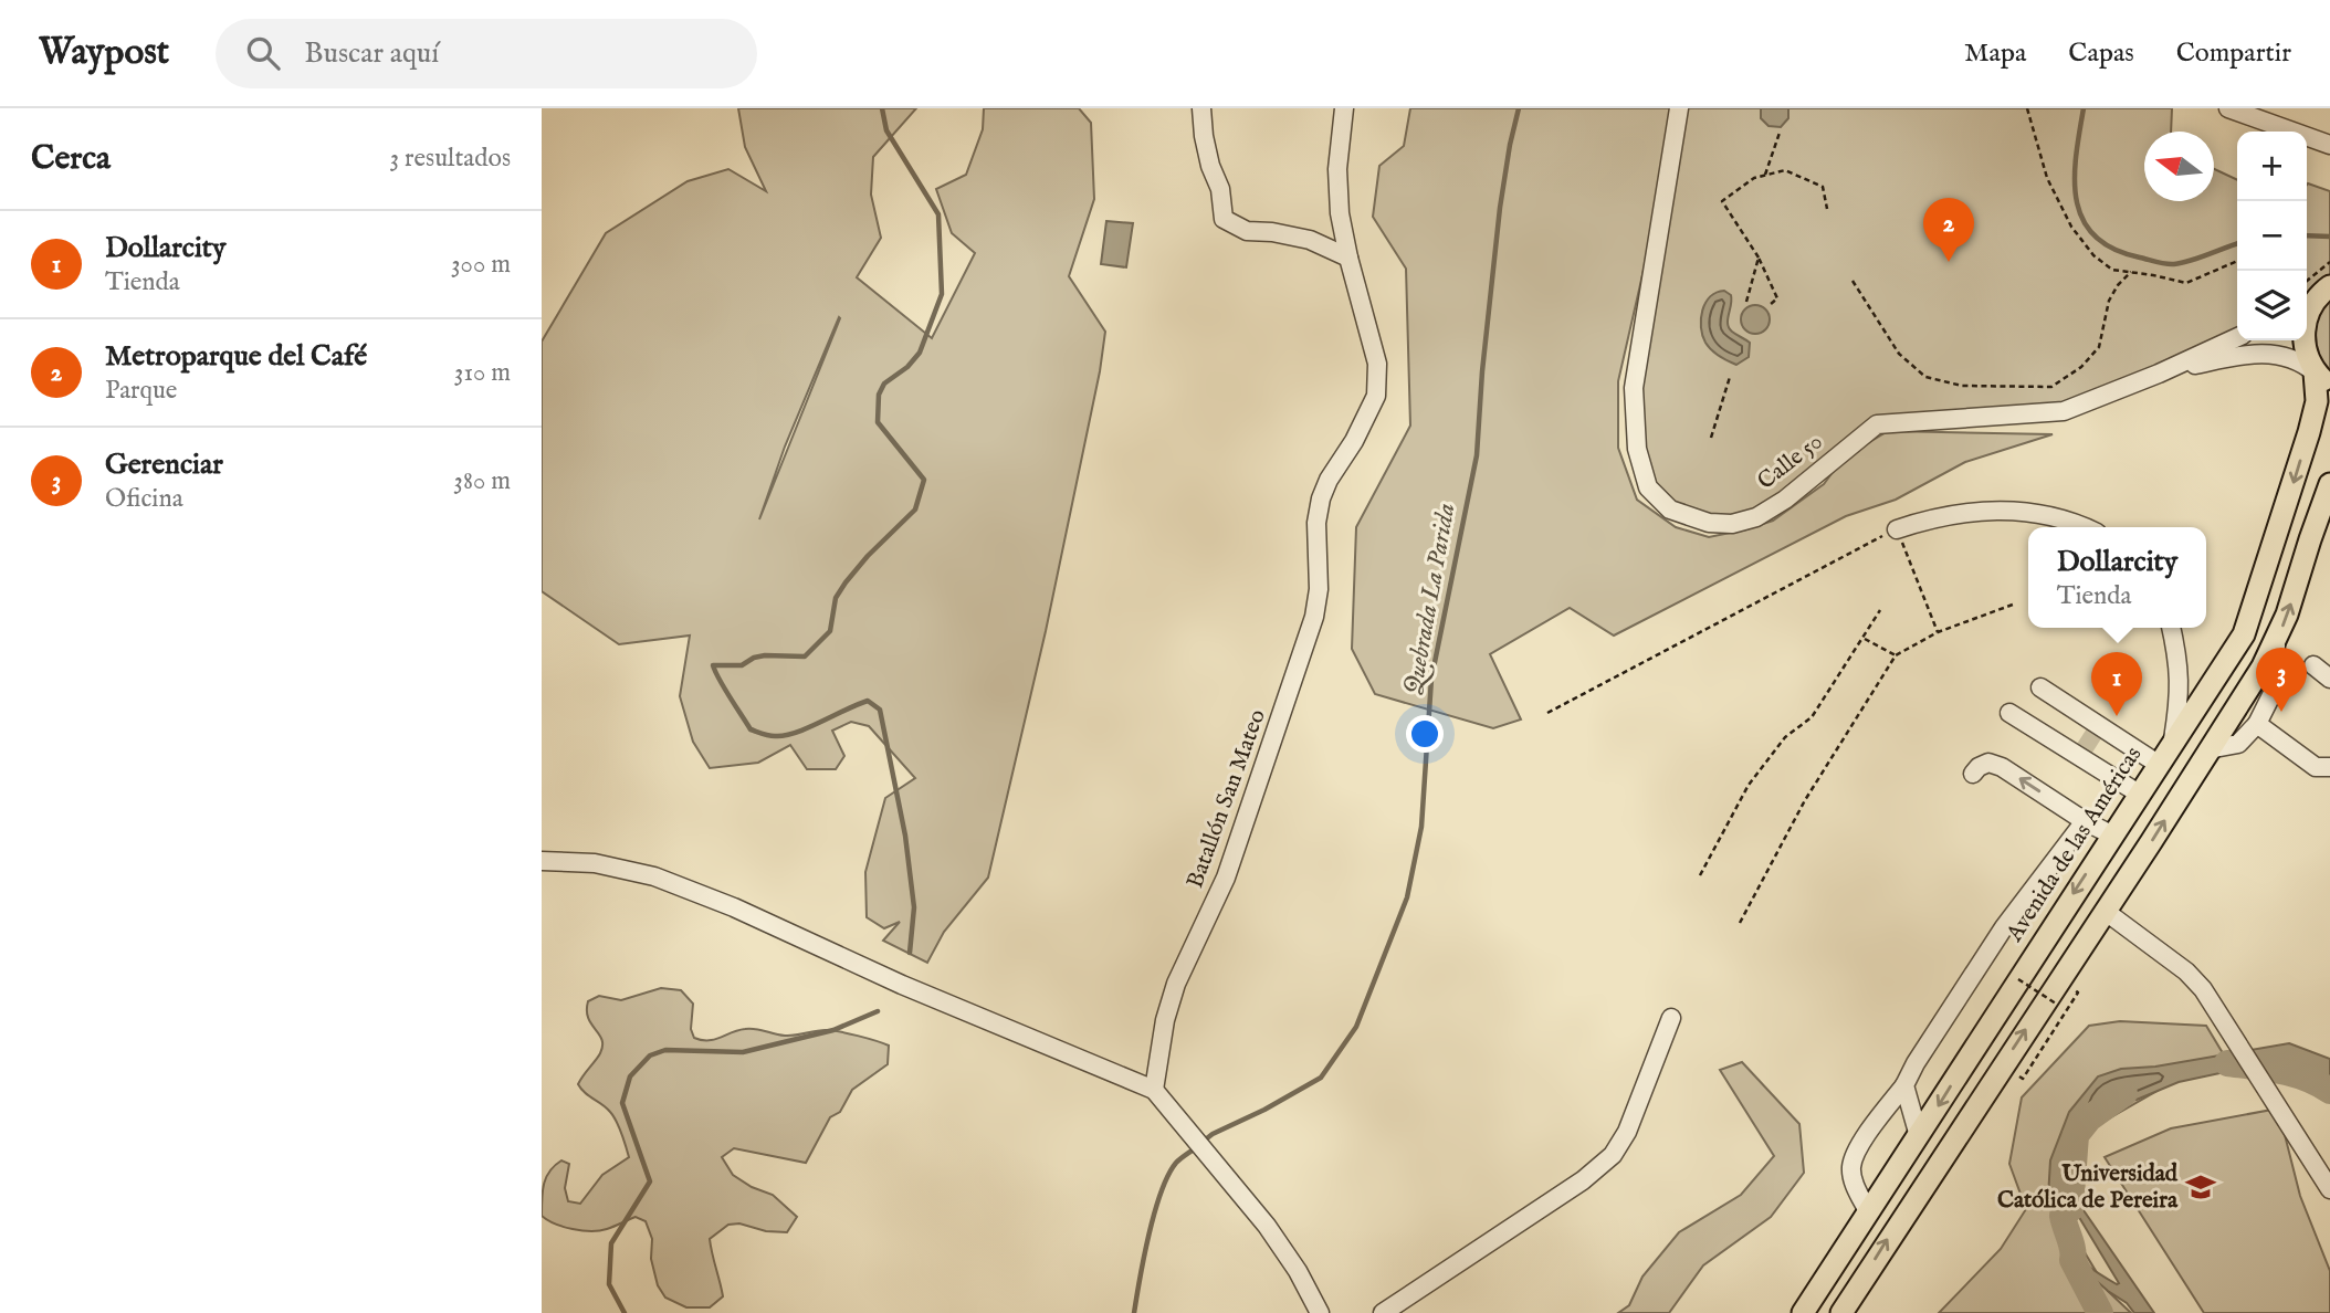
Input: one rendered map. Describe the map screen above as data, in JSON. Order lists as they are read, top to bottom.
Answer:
{
  "streets": {
    "main road": ["Avenida de las Américas"],
    "street": ["Calle 50", "Batallón San Mateo"]
  },
  "crossings": [
    ["Calle 50", "Avenida de las Américas"]
  ],
  "water": ["Quebrada La Parida"],
  "places": {
    "school or university": ["Universidad Católica de Pereira"]
  },
  "north": "left",
  "page": {
    "header": "Waypost",
    "search": "Buscar aquí",
    "nav": ["Mapa", "Capas", "Compartir"],
    "heading": ["Cerca", "3 resultados"],
    "map_buttons": ["+", "−"],
    "pins": ["2", "3", "1"],
    "list": [
      {
        "mark": "1",
        "name": "Dollarcity",
        "note": "Tienda",
        "value": "300 m"
      },
      {
        "mark": "2",
        "name": "Metroparque del Café",
        "note": "Parque",
        "value": "310 m"
      },
      {
        "mark": "3",
        "name": "Gerenciar",
        "note": "Oficina",
        "value": "380 m"
      }
    ],
    "popup": ["Dollarcity", "Tienda"]
  }
}
